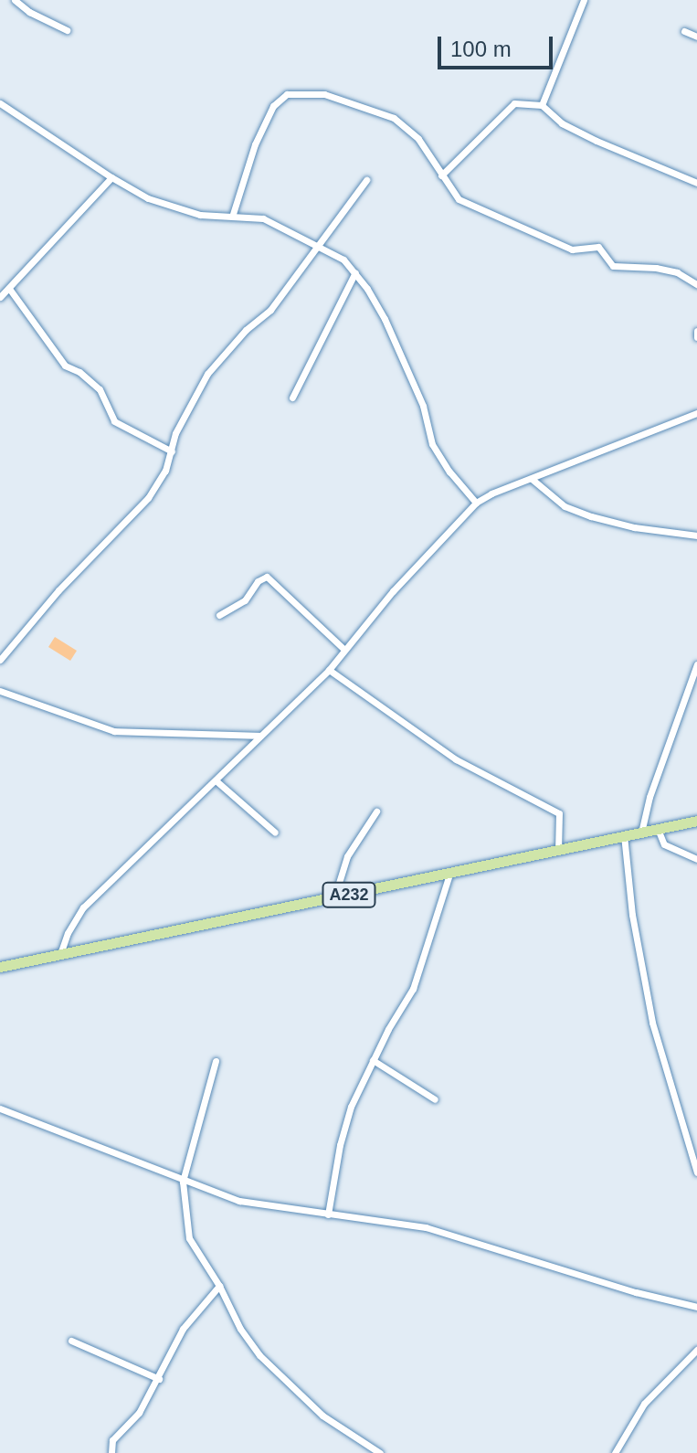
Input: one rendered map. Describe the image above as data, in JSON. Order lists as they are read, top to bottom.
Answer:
{
  "streets": {
    "main road": ["A232"]
  },
  "scale_bar": "100 m"
}
